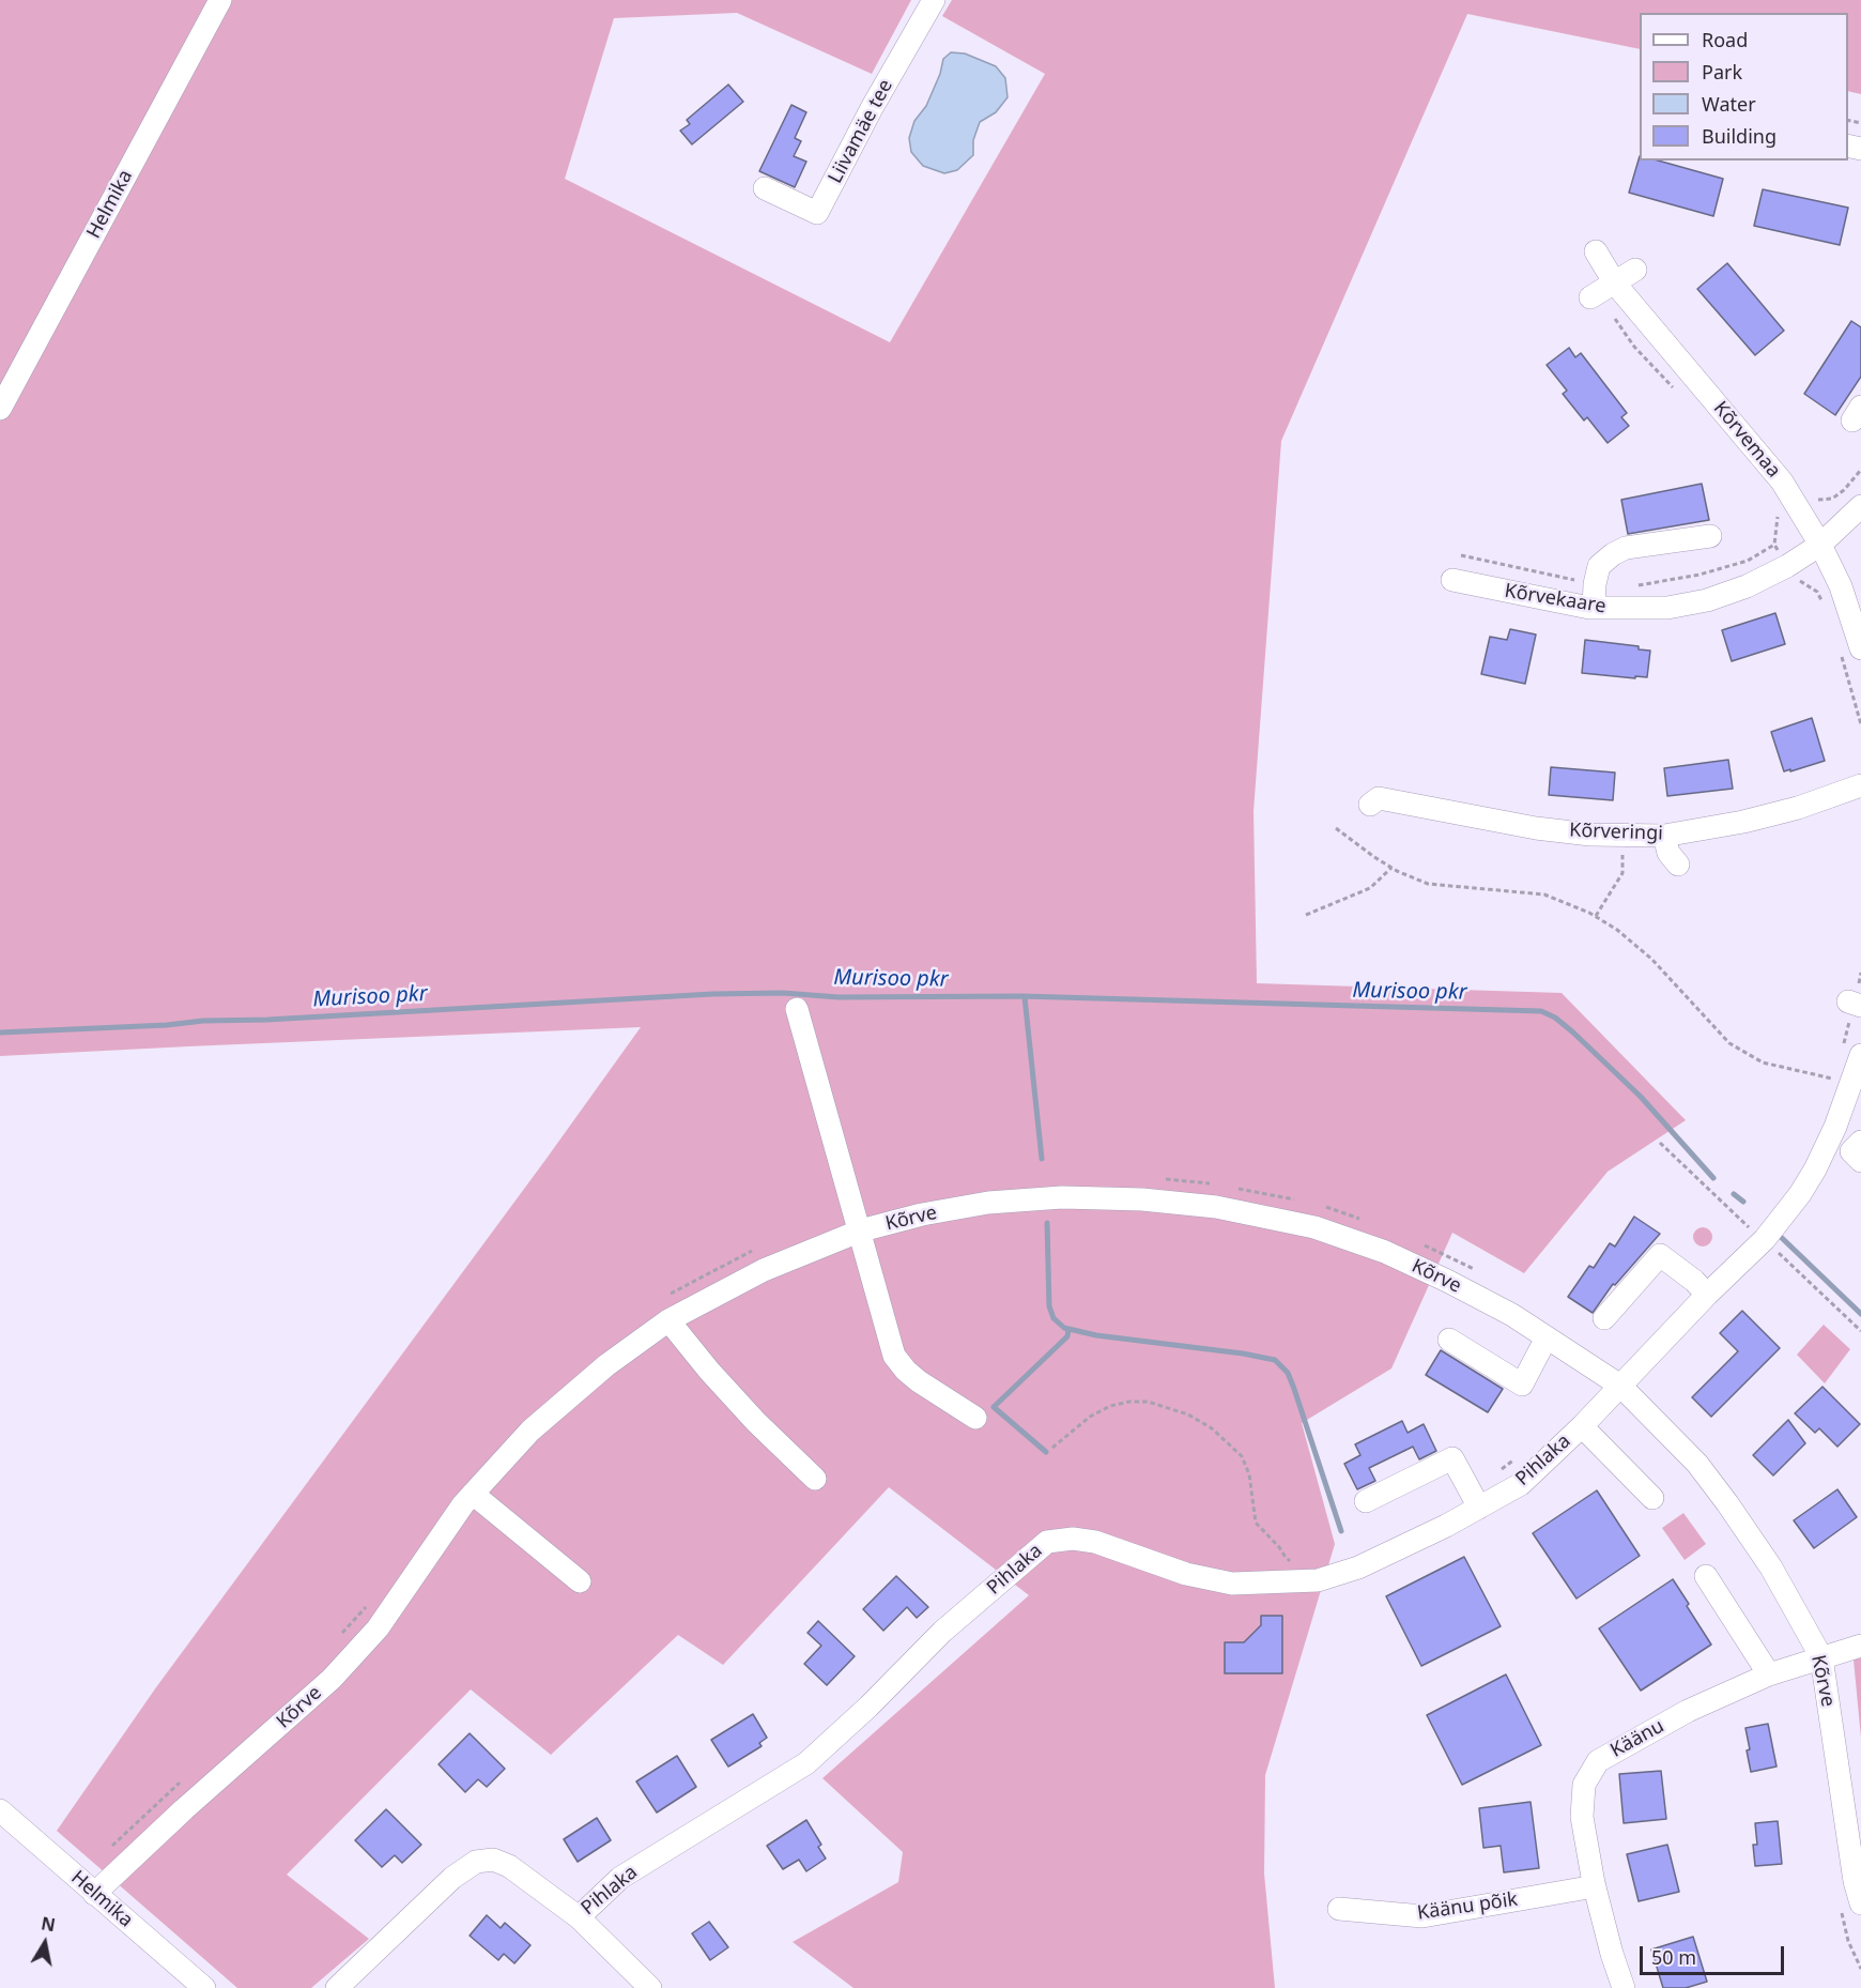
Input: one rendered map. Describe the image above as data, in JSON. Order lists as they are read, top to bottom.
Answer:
{
  "streets": {
    "street": [
      "Liivamäe tee",
      "Helmika",
      "Kõrvemaa",
      "Kõrvekaare",
      "Kõrveringi",
      "Kõrve",
      "Pihlaka",
      "Käänu",
      "Käänu põik"
    ]
  },
  "crossings": [
    ["Helmika", "Kõrve"],
    ["Kõrvemaa", "Kõrvekaare"],
    ["Kõrve", "Pihlaka"],
    ["Kõrve", "Käänu"],
    ["Käänu", "Käänu põik"]
  ],
  "water": ["Murisoo pkr"],
  "legend": [
    "Road",
    "Park",
    "Water",
    "Building"
  ],
  "scale_bar": "50 m",
  "north": "top"
}
